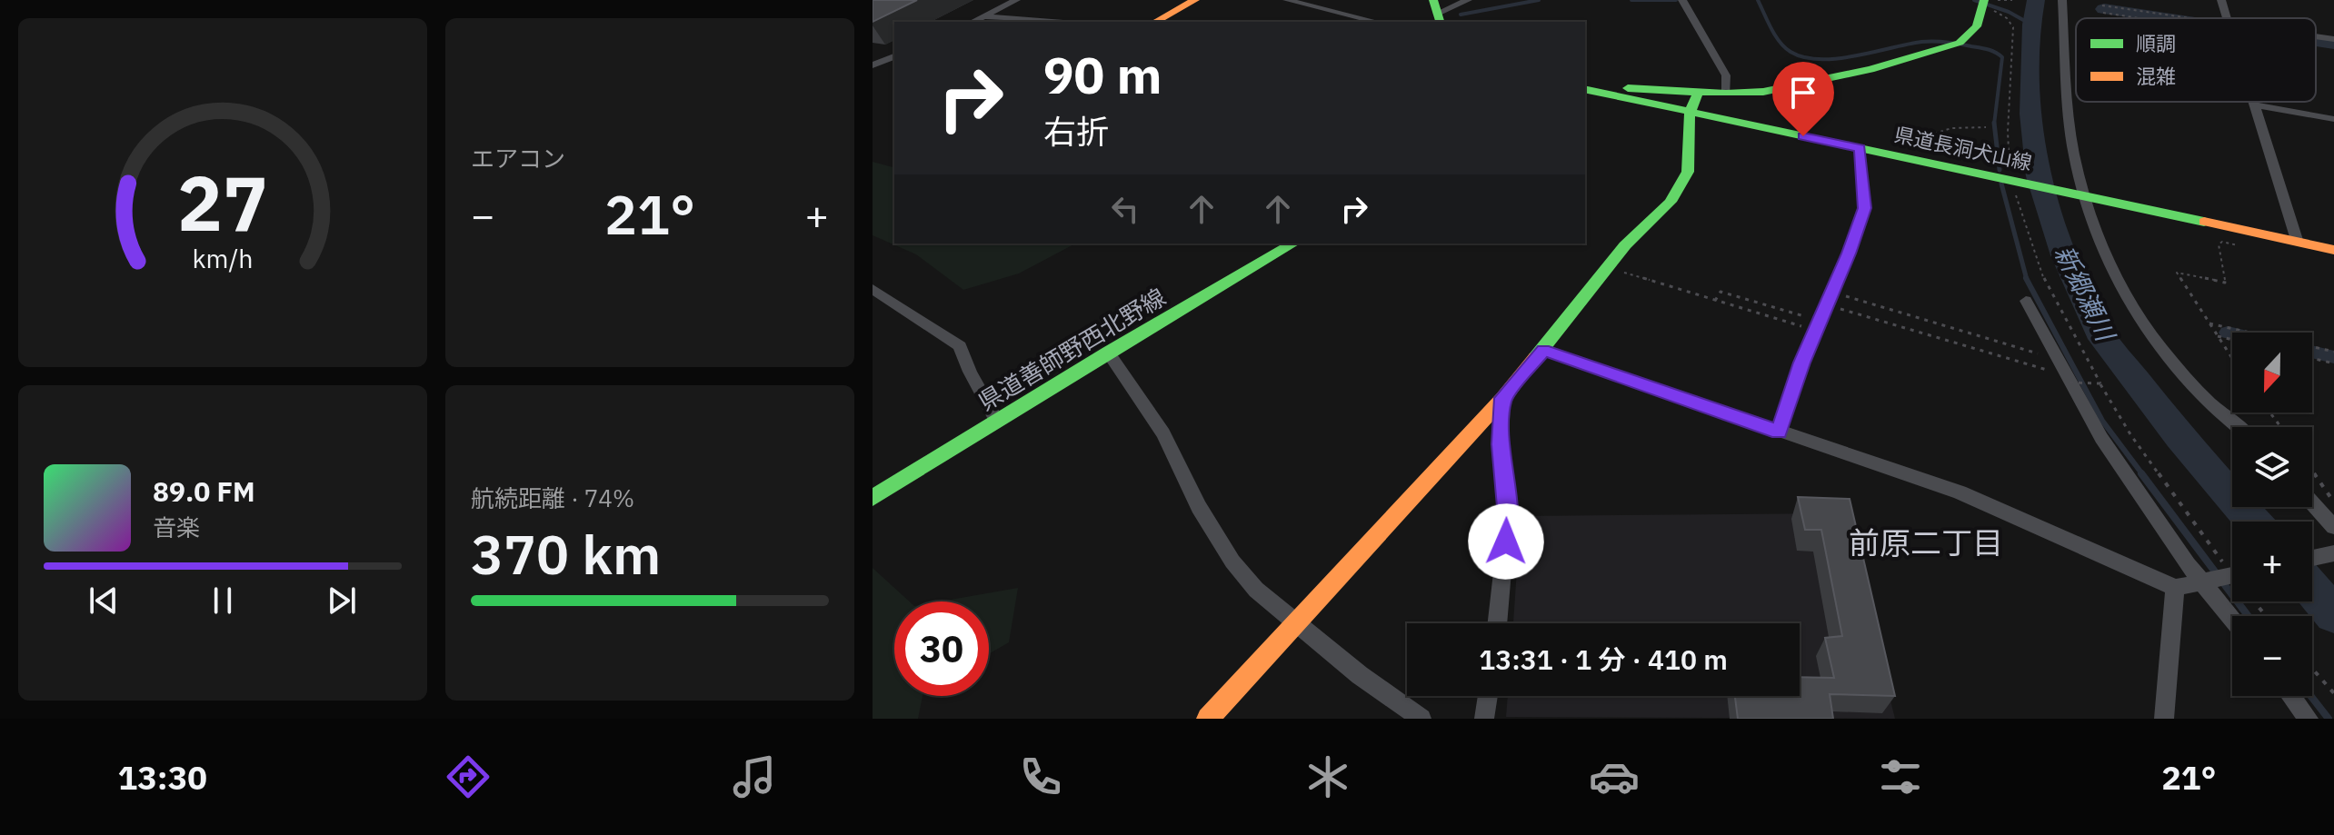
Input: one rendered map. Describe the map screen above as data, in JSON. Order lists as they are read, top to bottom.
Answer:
{
  "streets": {
    "street": ["県道長洞犬山線", "県道善師野西北野線"]
  },
  "districts": ["前原二丁目"],
  "water": ["新郷瀬川"],
  "legend": ["順調", "混雑"],
  "north": "bottom",
  "page": {
    "tile": [
      "エアコン",
      ["航続距離 · 74%", "370 km"]
    ],
    "turn": ["90 m", "右折"],
    "heat": ["−", "21°", "+"],
    "map_buttons": ["+", "−"],
    "song": ["89.0 FM", "音楽"],
    "limit": "30",
    "trip": "13:31 · 1 分 · 410 m",
    "tabs": ["13:30", "21°"],
    "gauge": ["27", "km/h"]
  }
}
